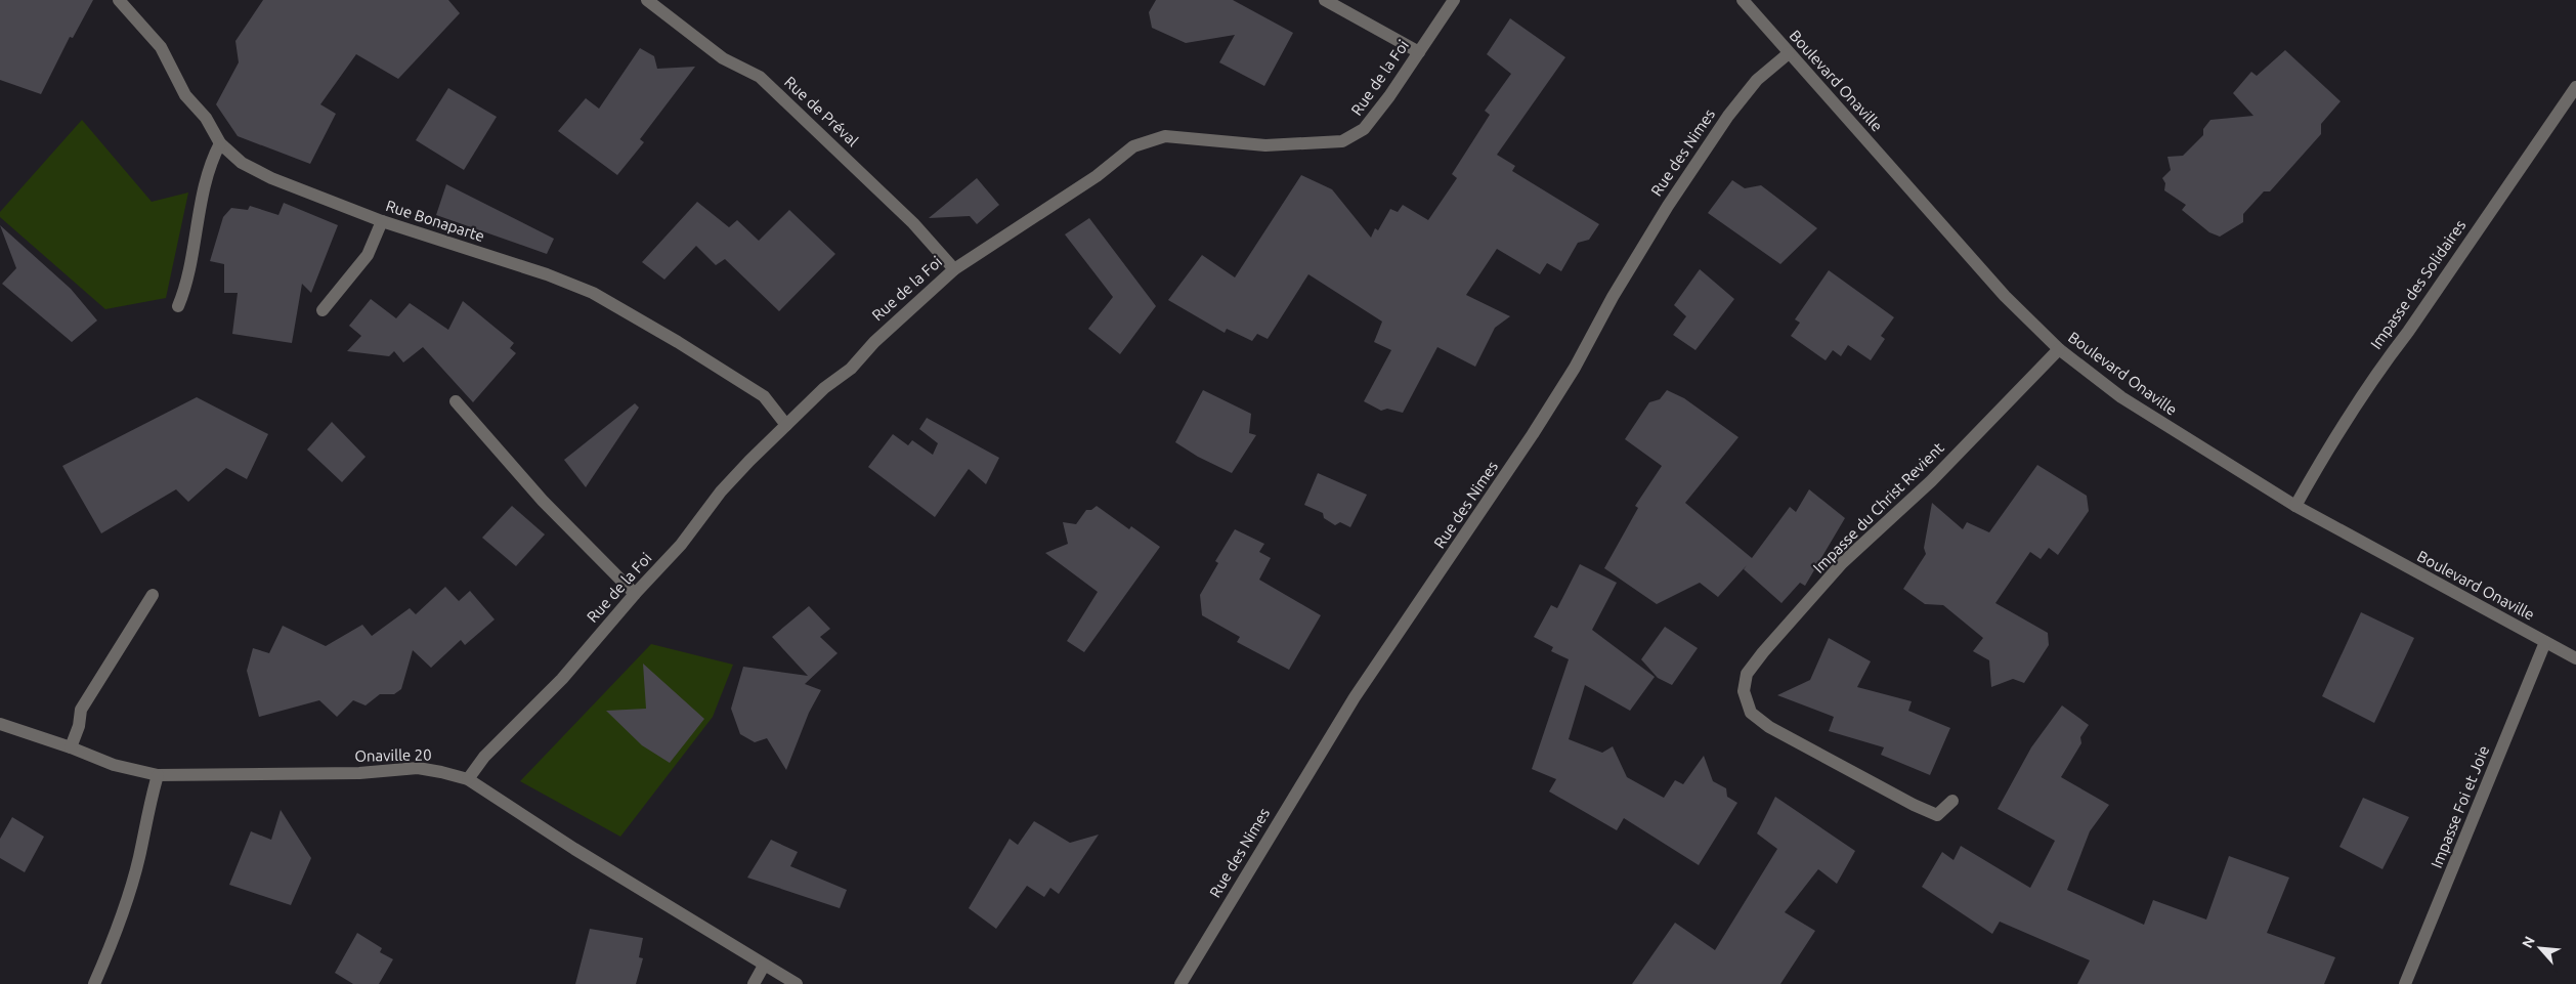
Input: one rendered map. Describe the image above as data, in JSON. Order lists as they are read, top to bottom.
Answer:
{
  "streets": {
    "street": [
      "Rue de la Foi",
      "Boulevard Onaville",
      "Rue de Préval",
      "Rue des Nimes",
      "Rue Bonaparte",
      "Impasse des Solidaires",
      "Impasse du Christ Revient",
      "Onaville 20",
      "Impasse Foi et Joie"
    ]
  },
  "crossings": [
    ["Rue de la Foi", "Rue de Préval"],
    ["Rue de la Foi", "Rue Bonaparte"],
    ["Rue de la Foi", "Onaville 20"],
    ["Boulevard Onaville", "Rue des Nimes"],
    ["Boulevard Onaville", "Impasse des Solidaires"],
    ["Boulevard Onaville", "Impasse du Christ Revient"],
    ["Boulevard Onaville", "Impasse Foi et Joie"]
  ],
  "north": "top left"
}
